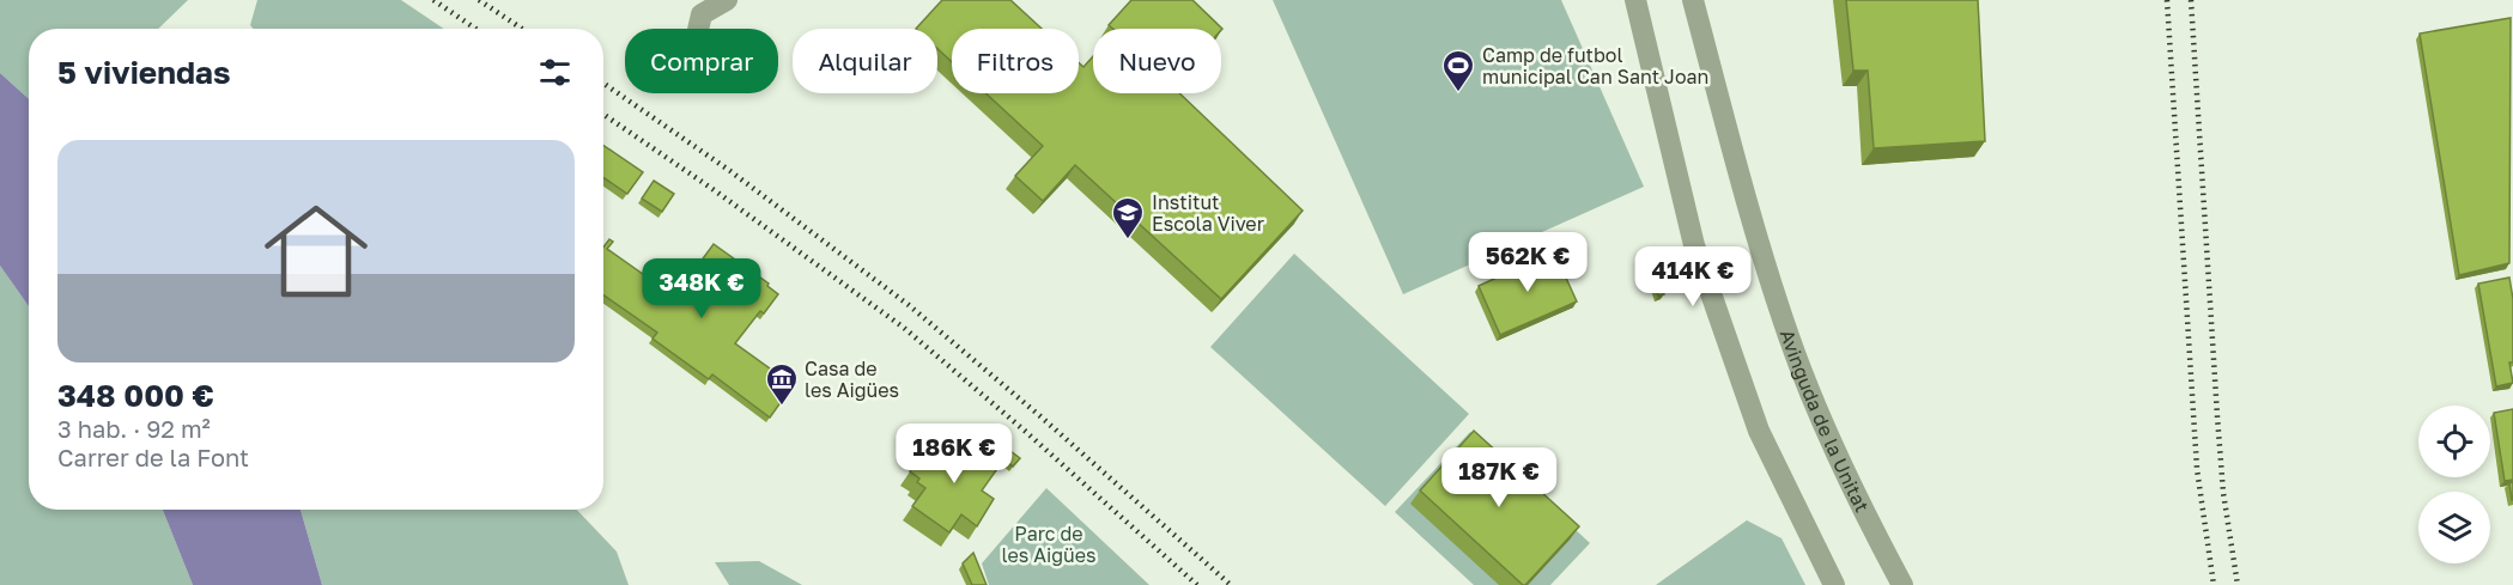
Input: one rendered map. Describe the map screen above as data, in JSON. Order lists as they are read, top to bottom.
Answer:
{
  "streets": {
    "street": ["Avinguda de la Unitat"]
  },
  "parks": ["Parc de les Aigües"],
  "places": {
    "sports": ["Camp de futbol municipal Can Sant Joan"],
    "school or university": ["Institut Escola Viver"],
    "museum": ["Casa de les Aigües"]
  },
  "page": {
    "chip": [
      "Comprar",
      "Alquilar",
      "Filtros",
      "Nuevo"
    ],
    "heading": "5 viviendas",
    "list": [
      {
        "name": "348 000 €",
        "note": "3 hab. · 92 m² · Carrer de la Font"
      }
    ],
    "price": [
      "562K €",
      "414K €",
      "348K €",
      "186K €",
      "187K €"
    ]
  }
}
